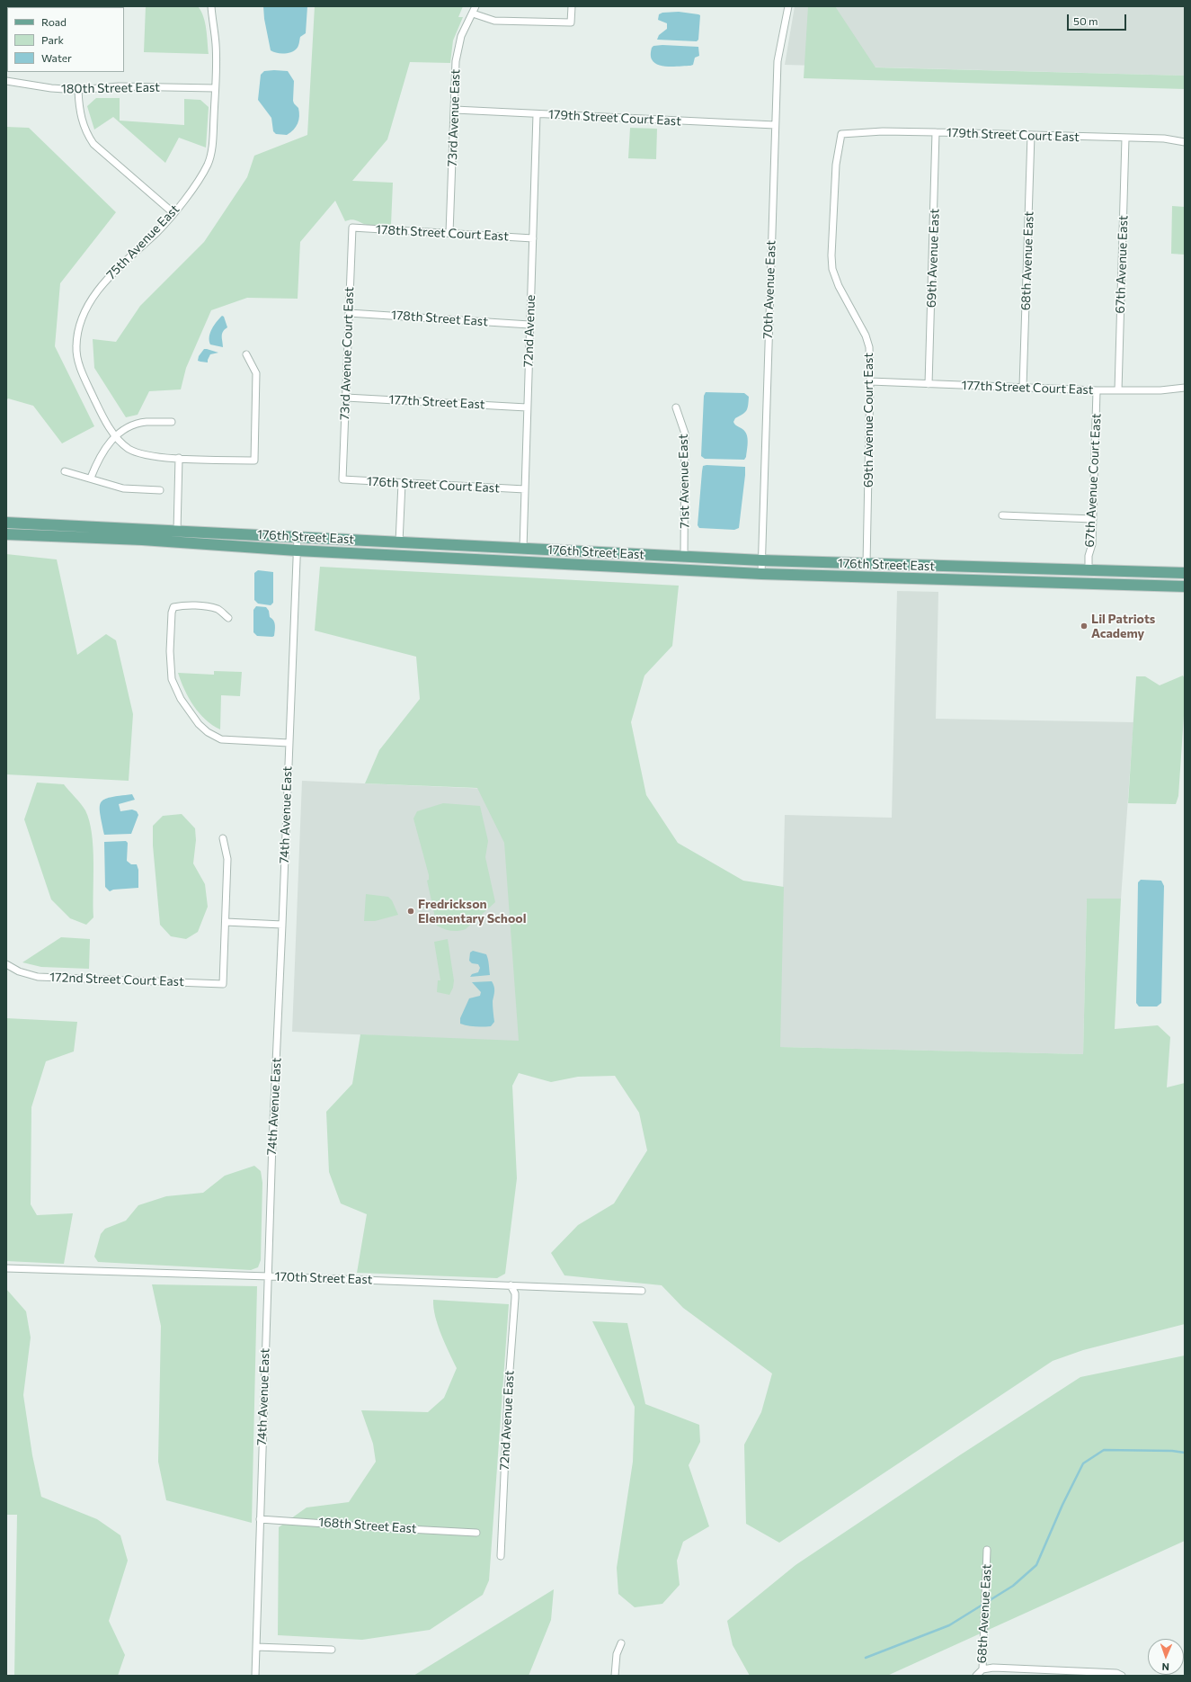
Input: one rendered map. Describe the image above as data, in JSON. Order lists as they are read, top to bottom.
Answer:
{
  "streets": {
    "main road": ["176th Street East"],
    "street": [
      "180th Street East",
      "73rd Avenue East",
      "179th Street Court East",
      "178th Street Court East",
      "75th Avenue East",
      "69th Avenue East",
      "68th Avenue East",
      "67th Avenue East",
      "70th Avenue East",
      "178th Street East",
      "72nd Avenue",
      "73rd Avenue Court East",
      "177th Street Court East",
      "177th Street East",
      "69th Avenue Court East",
      "67th Avenue Court East",
      "71st Avenue East",
      "176th Street Court East",
      "74th Avenue East",
      "172nd Street Court East",
      "170th Street East",
      "72nd Avenue East",
      "168th Street East"
    ]
  },
  "crossings": [
    ["180th Street East", "75th Avenue East"],
    ["73rd Avenue East", "179th Street Court East"],
    ["73rd Avenue East", "178th Street Court East"],
    ["179th Street Court East", "69th Avenue East"],
    ["179th Street Court East", "68th Avenue East"],
    ["179th Street Court East", "67th Avenue East"],
    ["179th Street Court East", "70th Avenue East"],
    ["179th Street Court East", "72nd Avenue"],
    ["179th Street Court East", "69th Avenue Court East"],
    ["178th Street Court East", "72nd Avenue"],
    ["178th Street Court East", "73rd Avenue Court East"],
    ["69th Avenue East", "177th Street Court East"],
    ["68th Avenue East", "177th Street Court East"],
    ["67th Avenue East", "177th Street Court East"],
    ["70th Avenue East", "176th Street East"],
    ["178th Street East", "72nd Avenue"],
    ["178th Street East", "73rd Avenue Court East"],
    ["72nd Avenue", "177th Street East"],
    ["72nd Avenue", "176th Street Court East"],
    ["72nd Avenue", "176th Street East"],
    ["73rd Avenue Court East", "177th Street East"],
    ["73rd Avenue Court East", "176th Street Court East"],
    ["177th Street Court East", "69th Avenue Court East"],
    ["177th Street Court East", "67th Avenue Court East"],
    ["69th Avenue Court East", "176th Street East"],
    ["67th Avenue Court East", "176th Street East"],
    ["71st Avenue East", "176th Street East"],
    ["176th Street East", "74th Avenue East"],
    ["74th Avenue East", "170th Street East"],
    ["74th Avenue East", "168th Street East"],
    ["170th Street East", "72nd Avenue East"]
  ],
  "places": ["Lil Patriots Academy", "Fredrickson Elementary School"],
  "legend": ["Road", "Park", "Water"],
  "scale_bar": "50 m",
  "north": "bottom"
}
